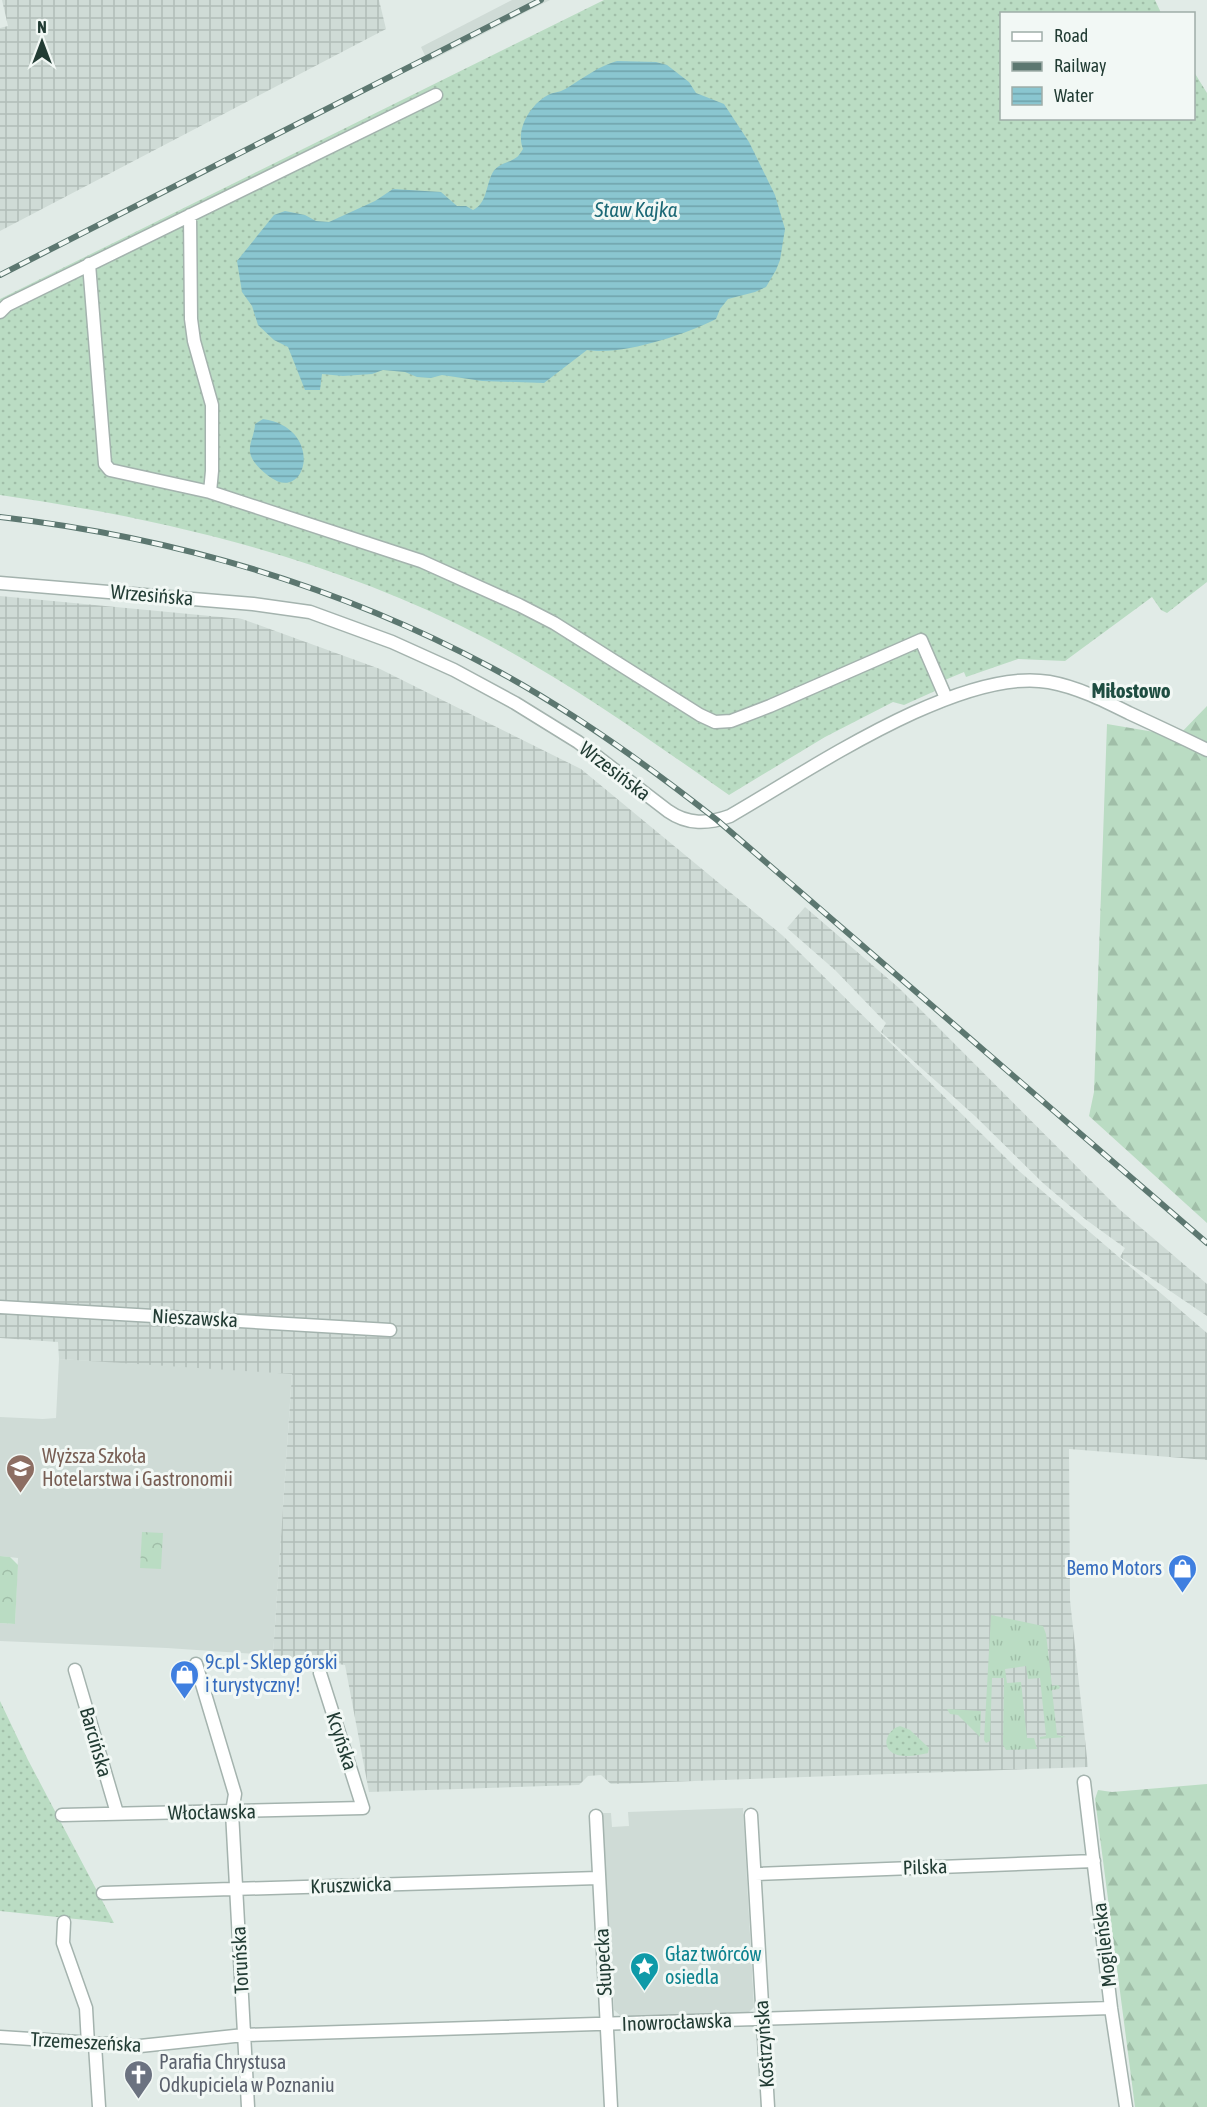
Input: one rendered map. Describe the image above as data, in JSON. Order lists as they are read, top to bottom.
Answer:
{
  "streets": {
    "street": [
      "Wrzesińska",
      "Nieszawska",
      "Kcyńska",
      "Barcińska",
      "Włocławska",
      "Pilska",
      "Kruszwicka",
      "Mogileńska",
      "Toruńska",
      "Słupecka",
      "Inowrocławska",
      "Trzemeszeńska",
      "Kostrzyńska"
    ]
  },
  "crossings": [
    ["Kcyńska", "Włocławska"],
    ["Barcińska", "Włocławska"],
    ["Włocławska", "Toruńska"],
    ["Pilska", "Mogileńska"],
    ["Pilska", "Kostrzyńska"],
    ["Kruszwicka", "Toruńska"],
    ["Kruszwicka", "Słupecka"],
    ["Mogileńska", "Inowrocławska"],
    ["Toruńska", "Inowrocławska"],
    ["Toruńska", "Trzemeszeńska"],
    ["Słupecka", "Inowrocławska"],
    ["Inowrocławska", "Trzemeszeńska"],
    ["Inowrocławska", "Kostrzyńska"]
  ],
  "districts": ["Miłostowo"],
  "water": ["Staw Kajka"],
  "places": {
    "school or university": ["Wyższa Szkoła Hotelarstwa i Gastronomii"],
    "shop": ["Bemo Motors", "9c.pl - Sklep górski i turystyczny!"],
    "place": ["Głaz twórców osiedla"],
    "church": ["Parafia Chrystusa Odkupiciela w Poznaniu"]
  },
  "legend": ["Road", "Railway", "Water"],
  "north": "top"
}
